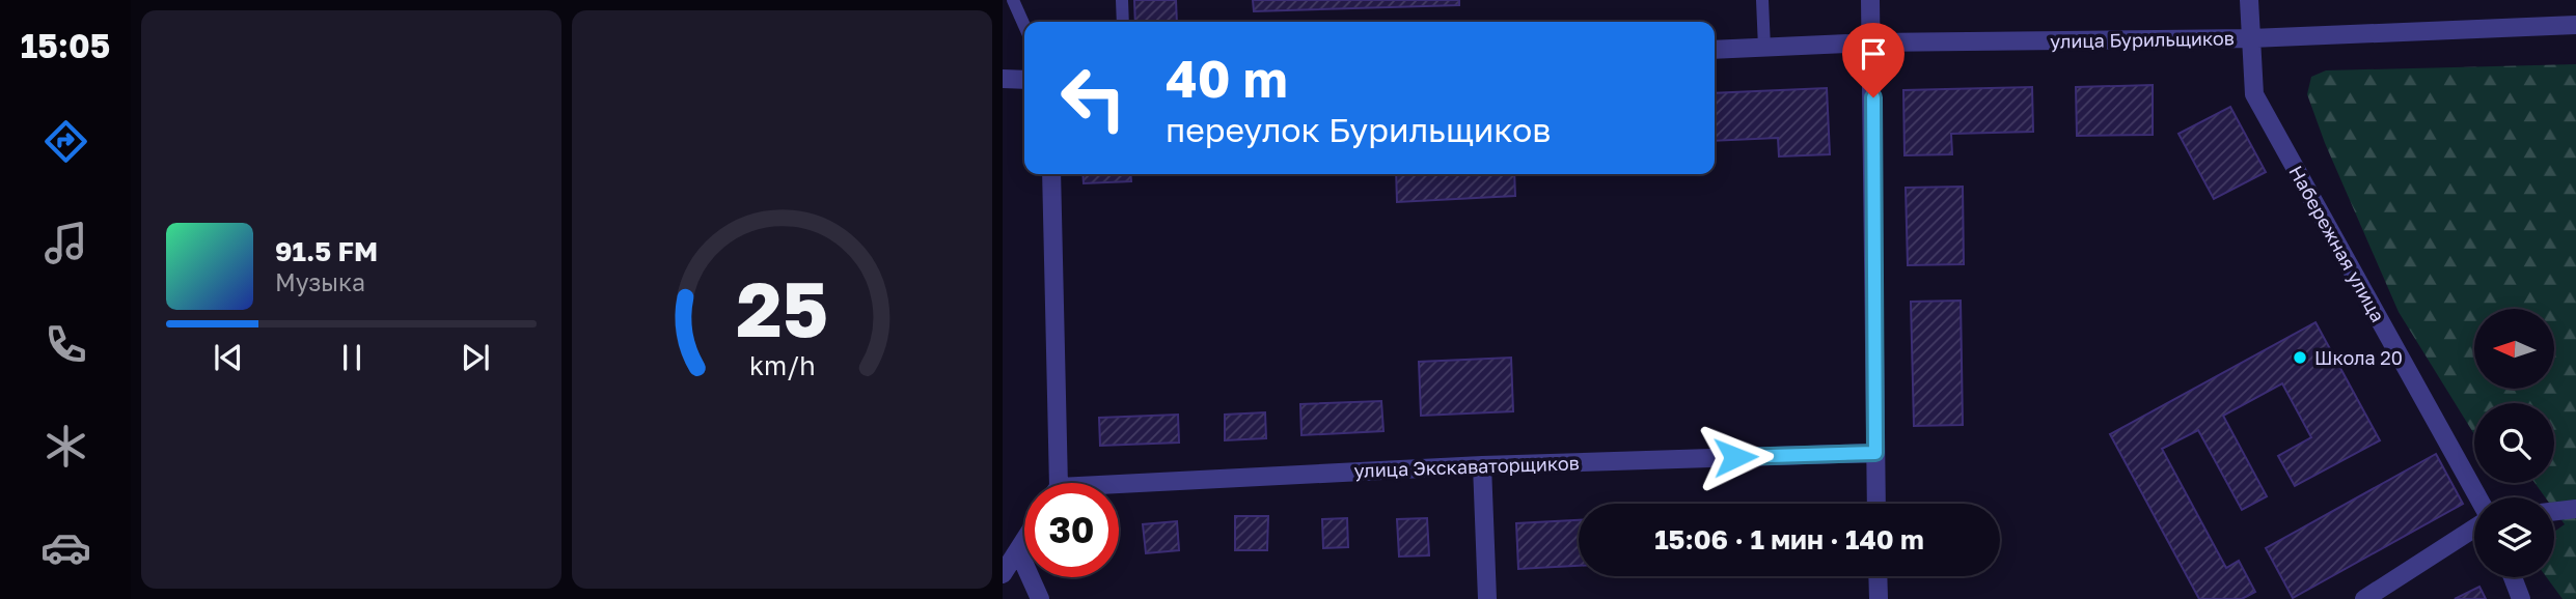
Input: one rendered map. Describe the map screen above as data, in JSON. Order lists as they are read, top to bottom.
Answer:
{
  "streets": {
    "street": ["улица Бурильщиков", "Набережная улица", "улица Экскаваторщиков"]
  },
  "crossings": [
    ["улица Бурильщиков", "Набережная улица"]
  ],
  "places": ["Школа 20"],
  "north": "left",
  "page": {
    "tabs": "15:05",
    "turn": ["40 m", "переулок Бурильщиков"],
    "song": ["91.5 FM", "Музыка"],
    "limit": "30",
    "trip": "15:06 · 1 мин · 140 m",
    "gauge": ["25", "km/h"]
  }
}
